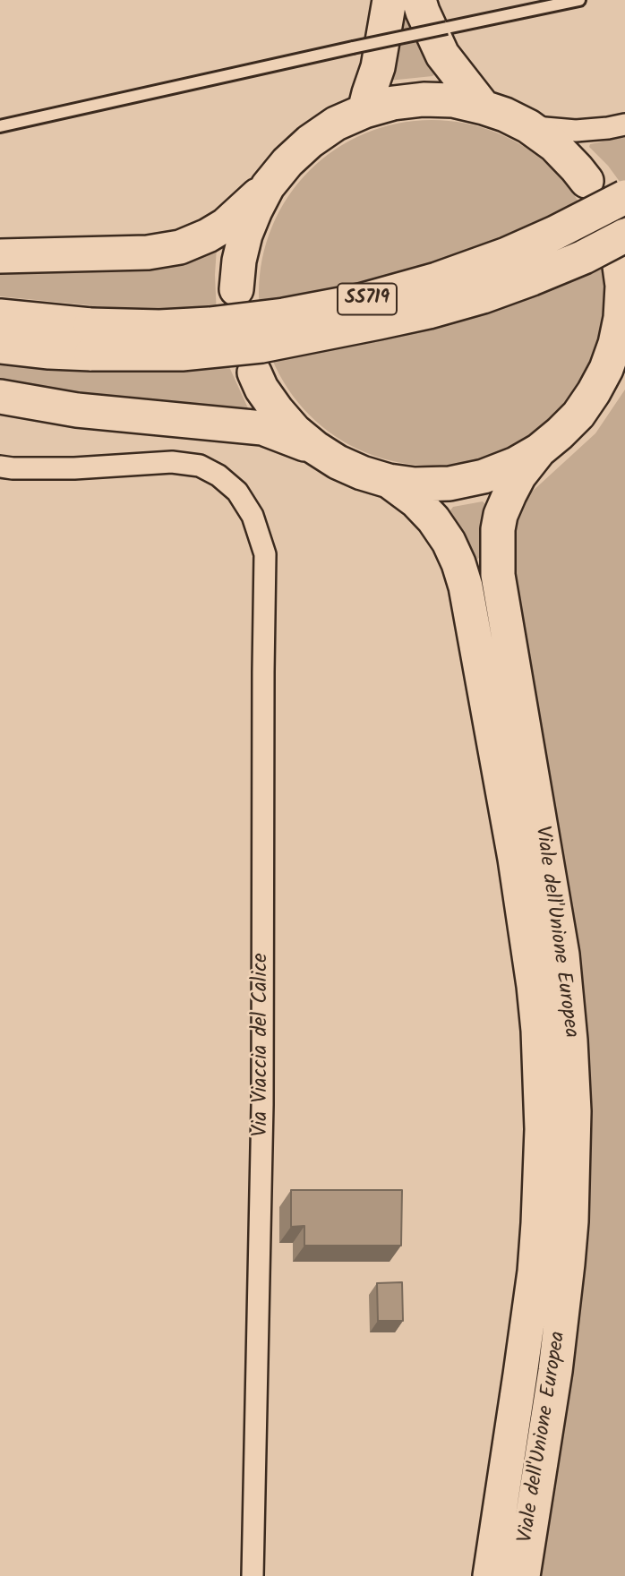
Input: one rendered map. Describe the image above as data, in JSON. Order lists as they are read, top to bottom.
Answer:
{
  "streets": {
    "main road": ["SS719", "Viale dell'Unione Europea"],
    "street": ["Via Viaccia del Calice"]
  },
  "crossings": [
    ["SS719", "Viale dell'Unione Europea"]
  ]
}
